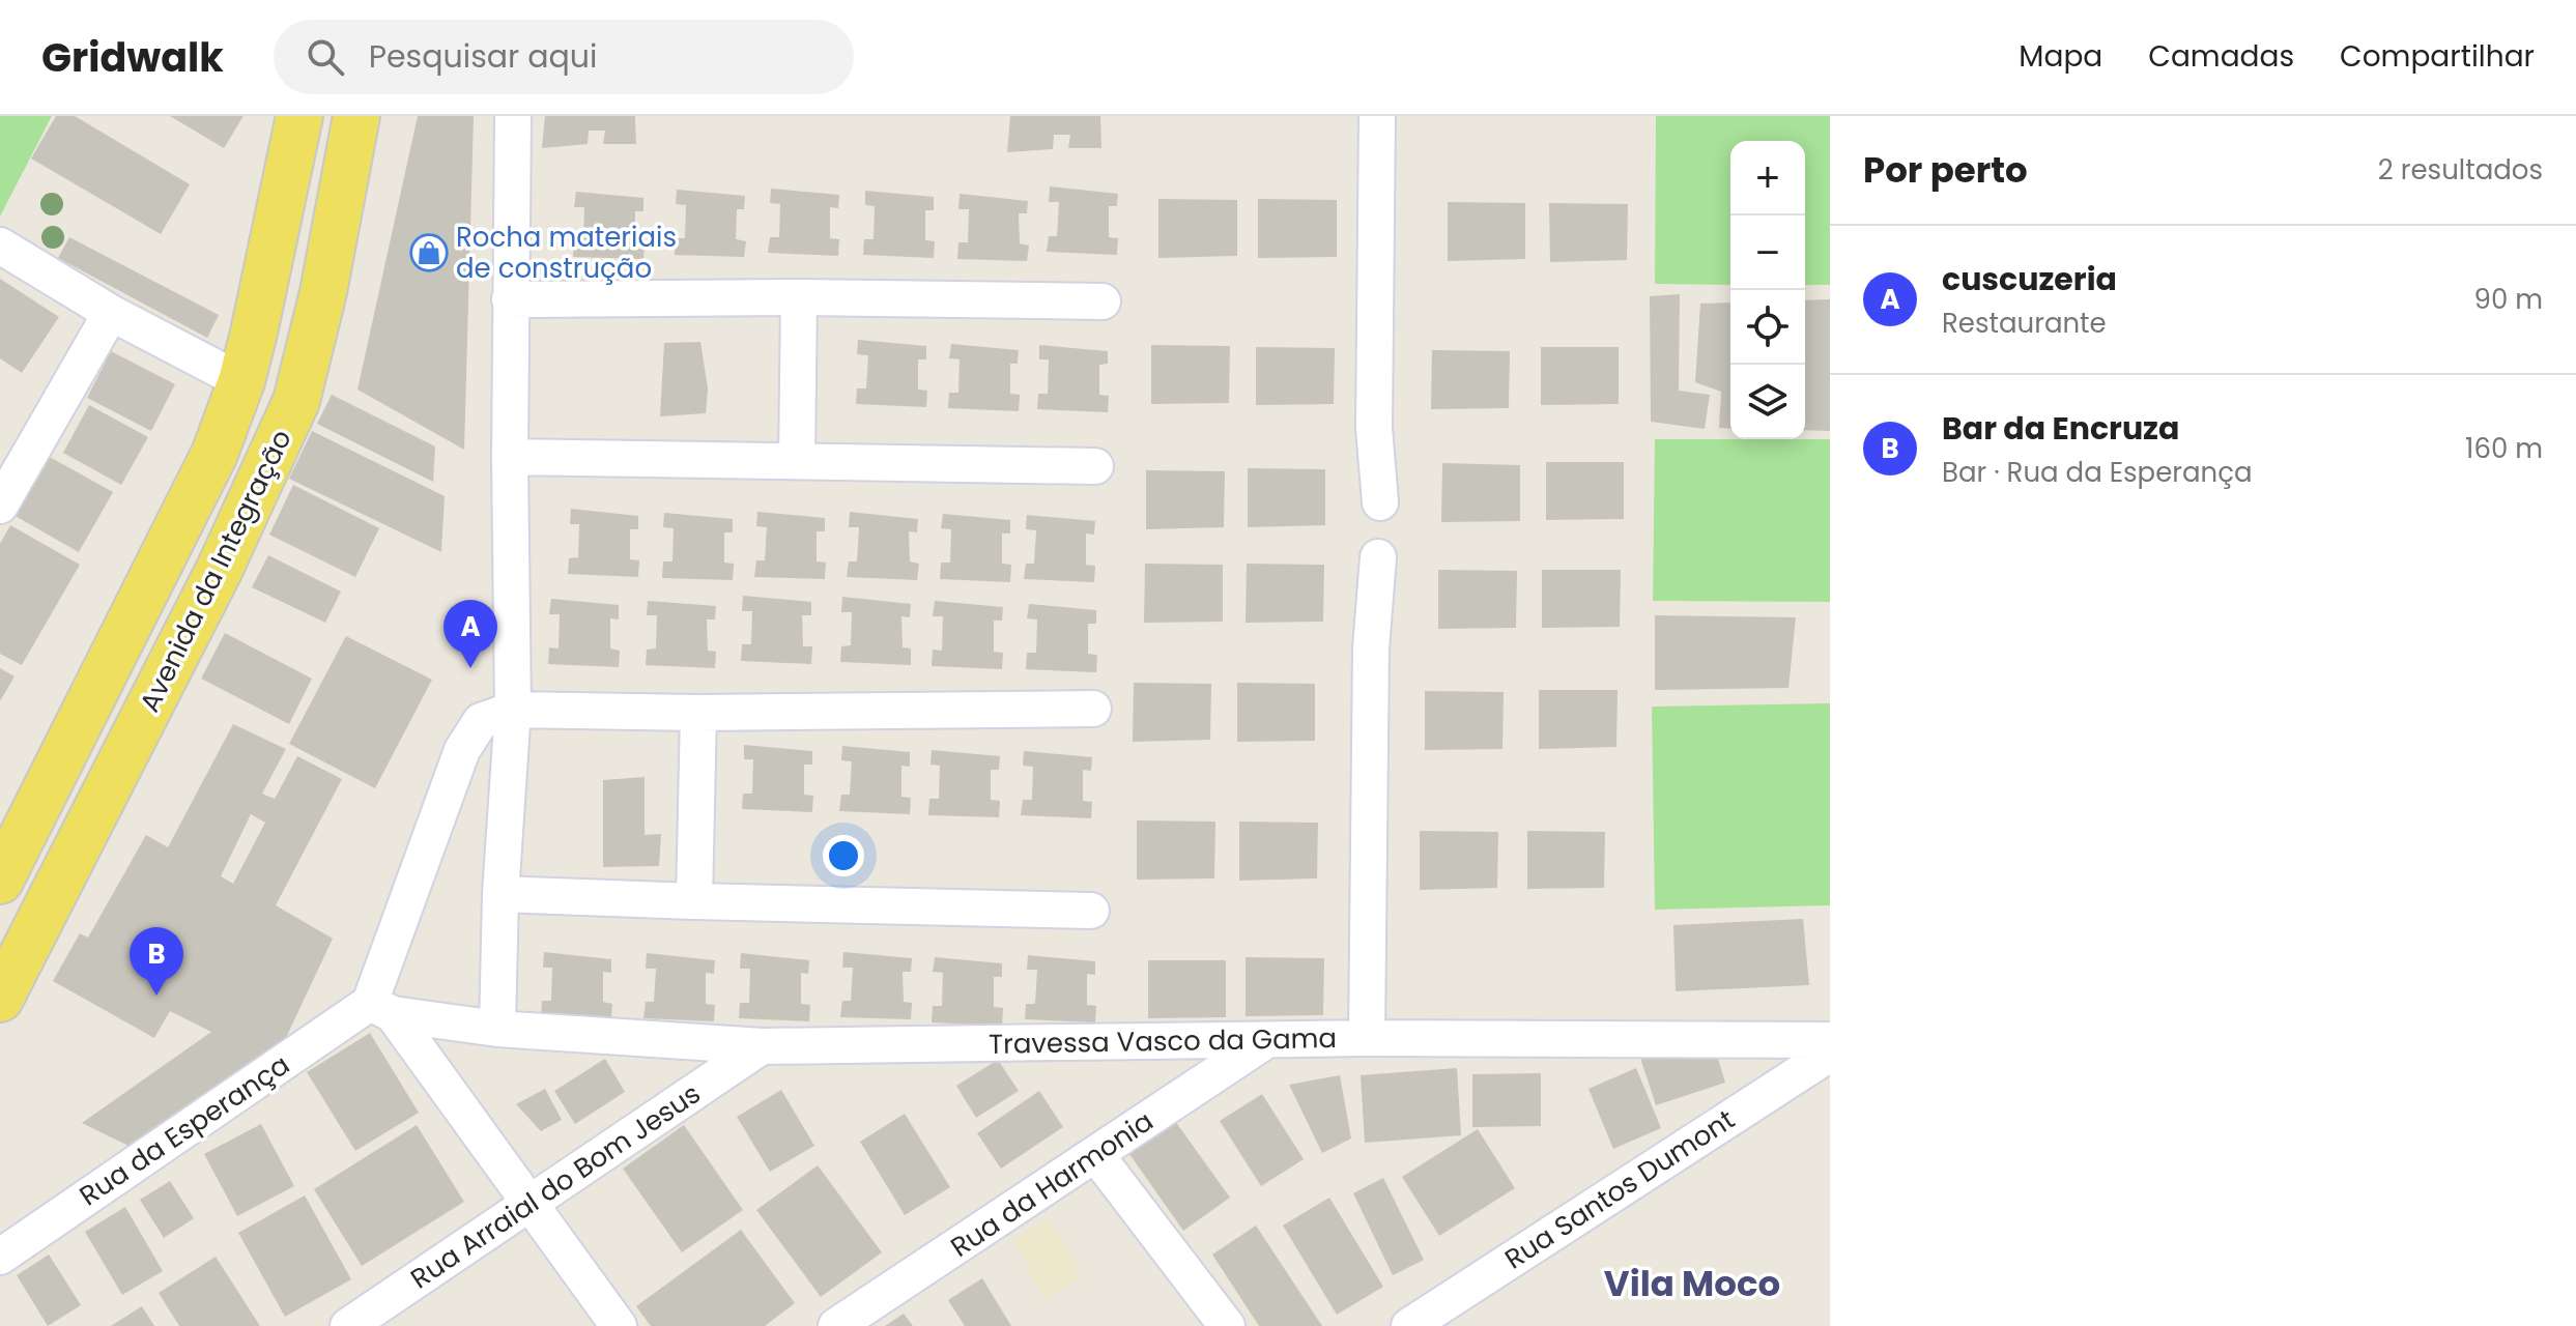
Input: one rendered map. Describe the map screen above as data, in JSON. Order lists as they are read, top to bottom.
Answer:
{
  "streets": {
    "main road": ["Avenida da Integração"],
    "street": [
      "Travessa Vasco da Gama",
      "Rua da Esperança",
      "Rua da Harmonia",
      "Rua Arraial do Bom Jesus",
      "Rua Santos Dumont"
    ]
  },
  "crossings": [
    ["Travessa Vasco da Gama", "Rua da Esperança"],
    ["Travessa Vasco da Gama", "Rua da Harmonia"],
    ["Travessa Vasco da Gama", "Rua Arraial do Bom Jesus"]
  ],
  "districts": ["Vila Moco"],
  "places": {
    "shop": ["Rocha materiais de construção"]
  },
  "page": {
    "header": "Gridwalk",
    "search": "Pesquisar aqui",
    "nav": ["Mapa", "Camadas", "Compartilhar"],
    "heading": ["Por perto", "2 resultados"],
    "map_buttons": ["+", "−"],
    "list": [
      {
        "mark": "A",
        "name": "cuscuzeria",
        "note": "Restaurante",
        "value": "90 m"
      },
      {
        "mark": "B",
        "name": "Bar da Encruza",
        "note": "Bar · Rua da Esperança",
        "value": "160 m"
      }
    ],
    "pins": ["A", "B"]
  }
}
